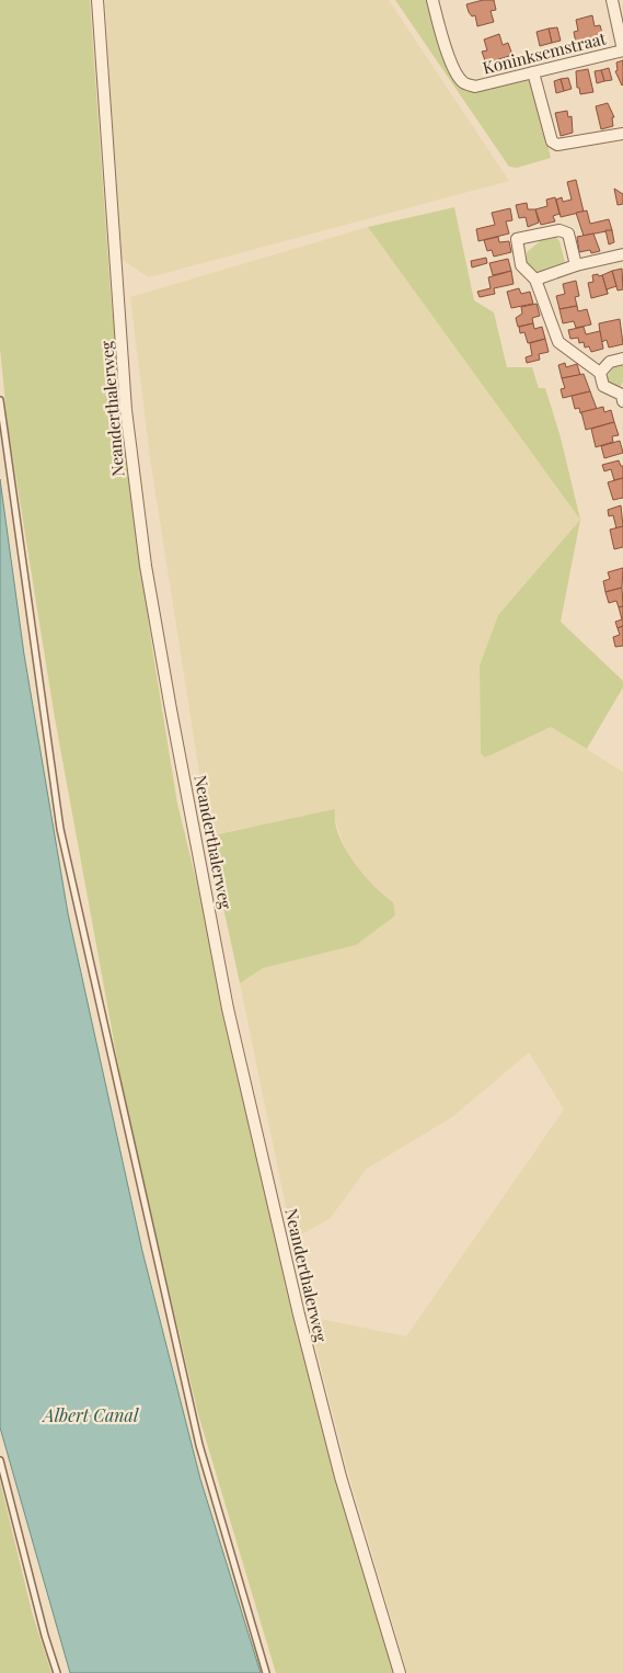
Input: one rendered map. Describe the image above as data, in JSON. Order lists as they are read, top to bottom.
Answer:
{
  "streets": {
    "street": ["Koninksemstraat", "Neanderthalerweg"]
  },
  "water": ["Albert Canal"]
}
